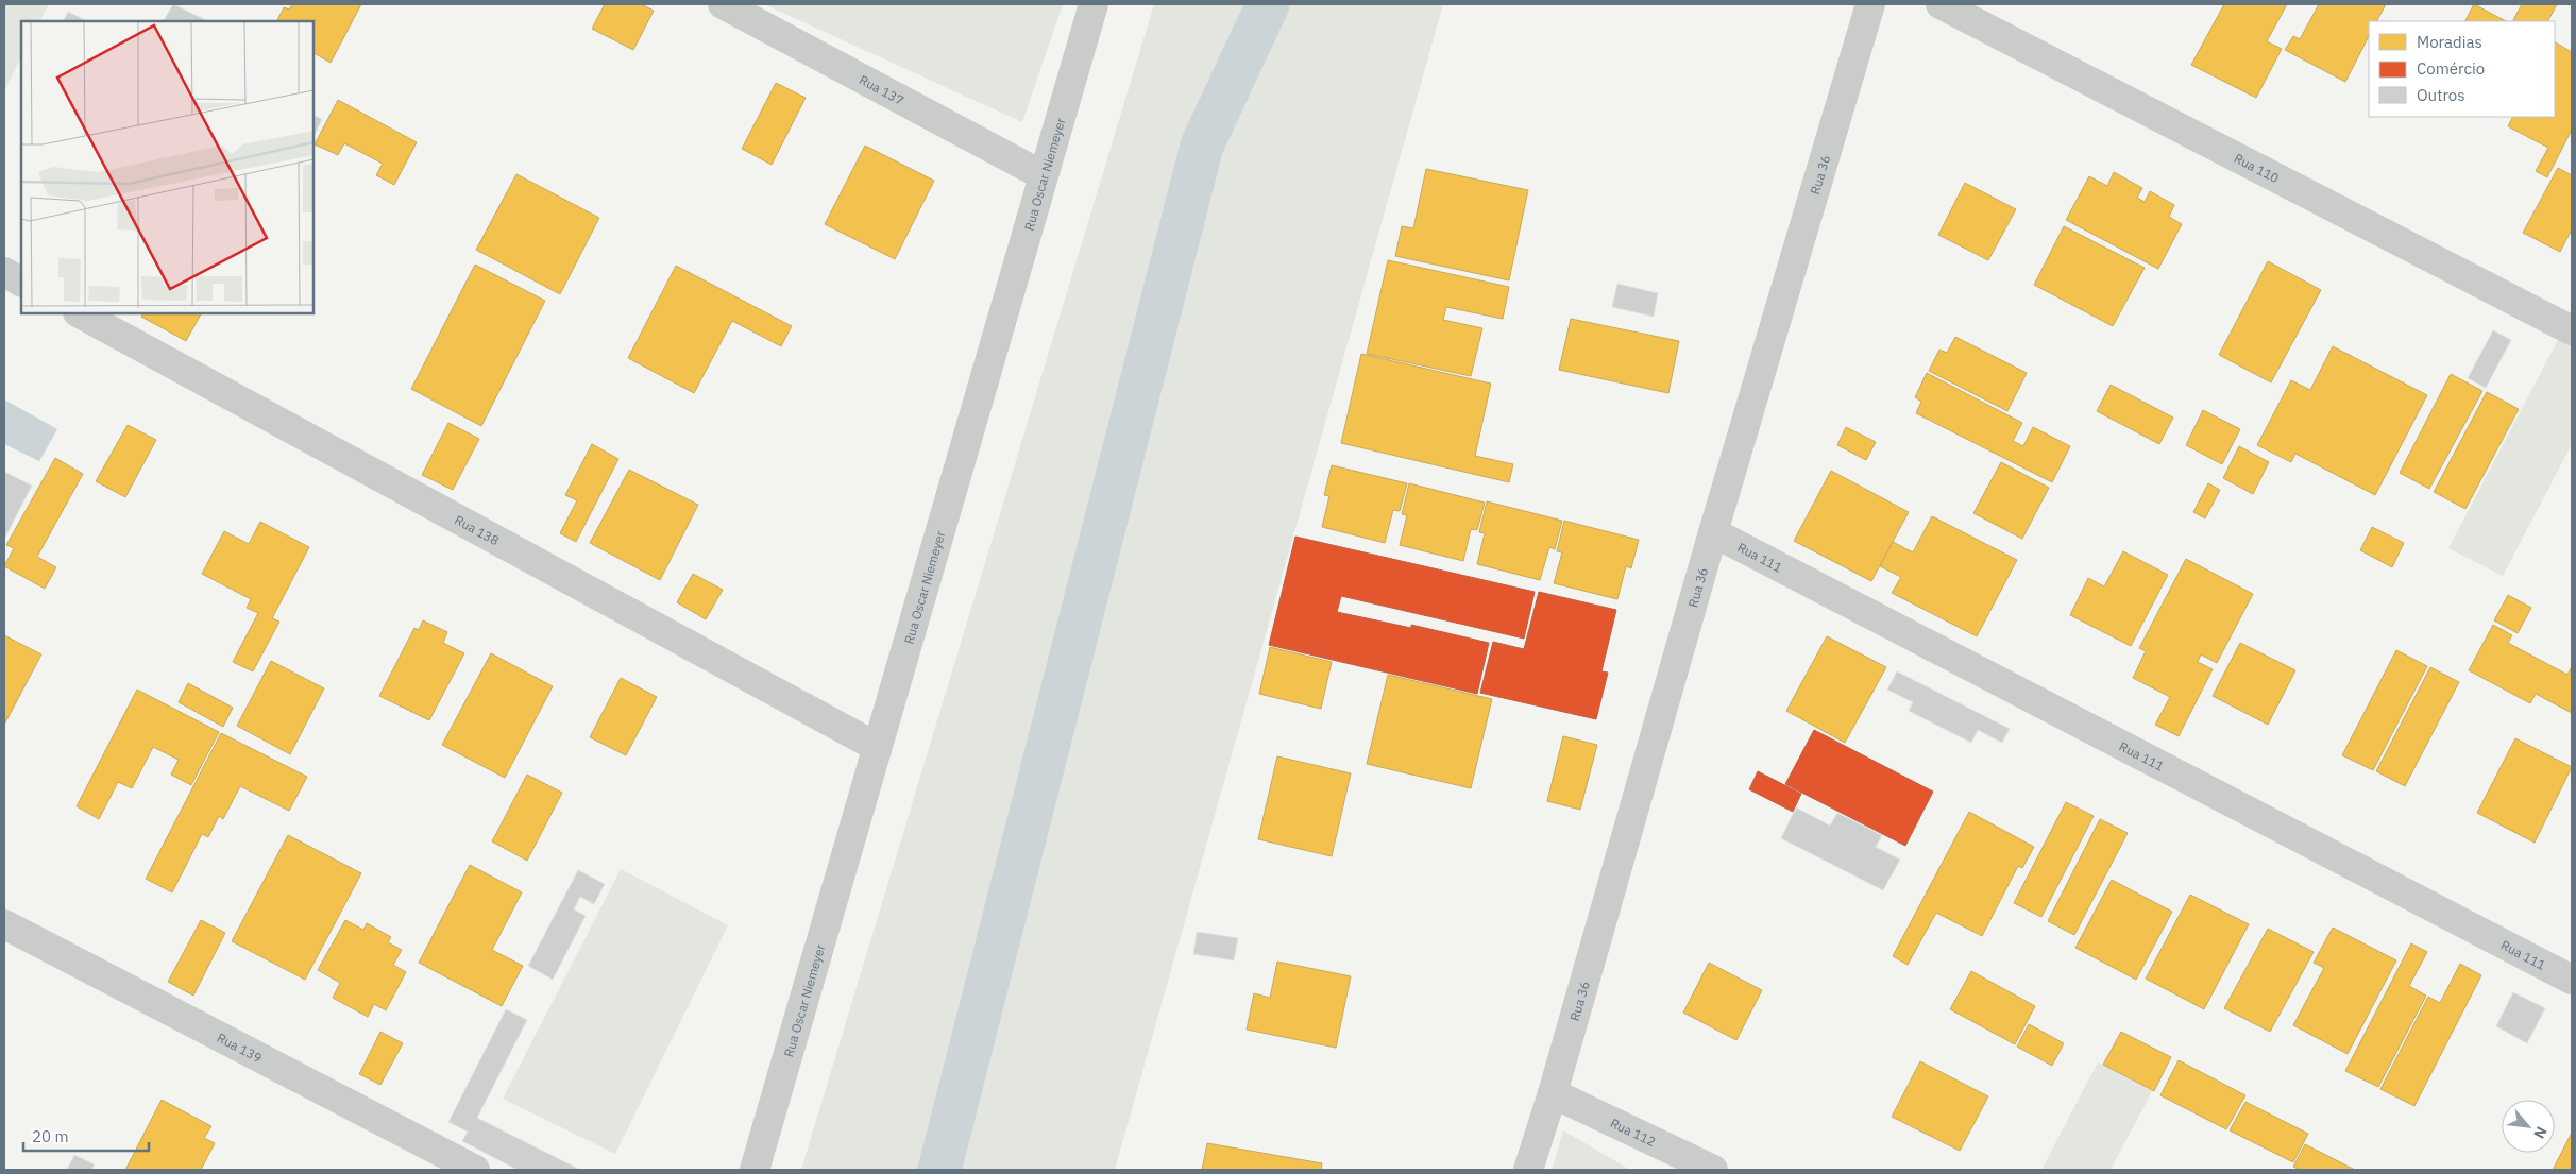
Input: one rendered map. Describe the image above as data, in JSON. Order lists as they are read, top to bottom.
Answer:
{
  "streets": {
    "street": [
      "Rua 137",
      "Rua 110",
      "Rua Oscar Niemeyer",
      "Rua 36",
      "Rua 138",
      "Rua 111",
      "Rua 139",
      "Rua 112"
    ]
  },
  "crossings": [
    ["Rua 137", "Rua Oscar Niemeyer"],
    ["Rua Oscar Niemeyer", "Rua 138"],
    ["Rua 36", "Rua 111"],
    ["Rua 36", "Rua 112"]
  ],
  "legend": ["Moradias", "Comércio", "Outros"],
  "scale_bar": "20 m",
  "north": "bottom right"
}
